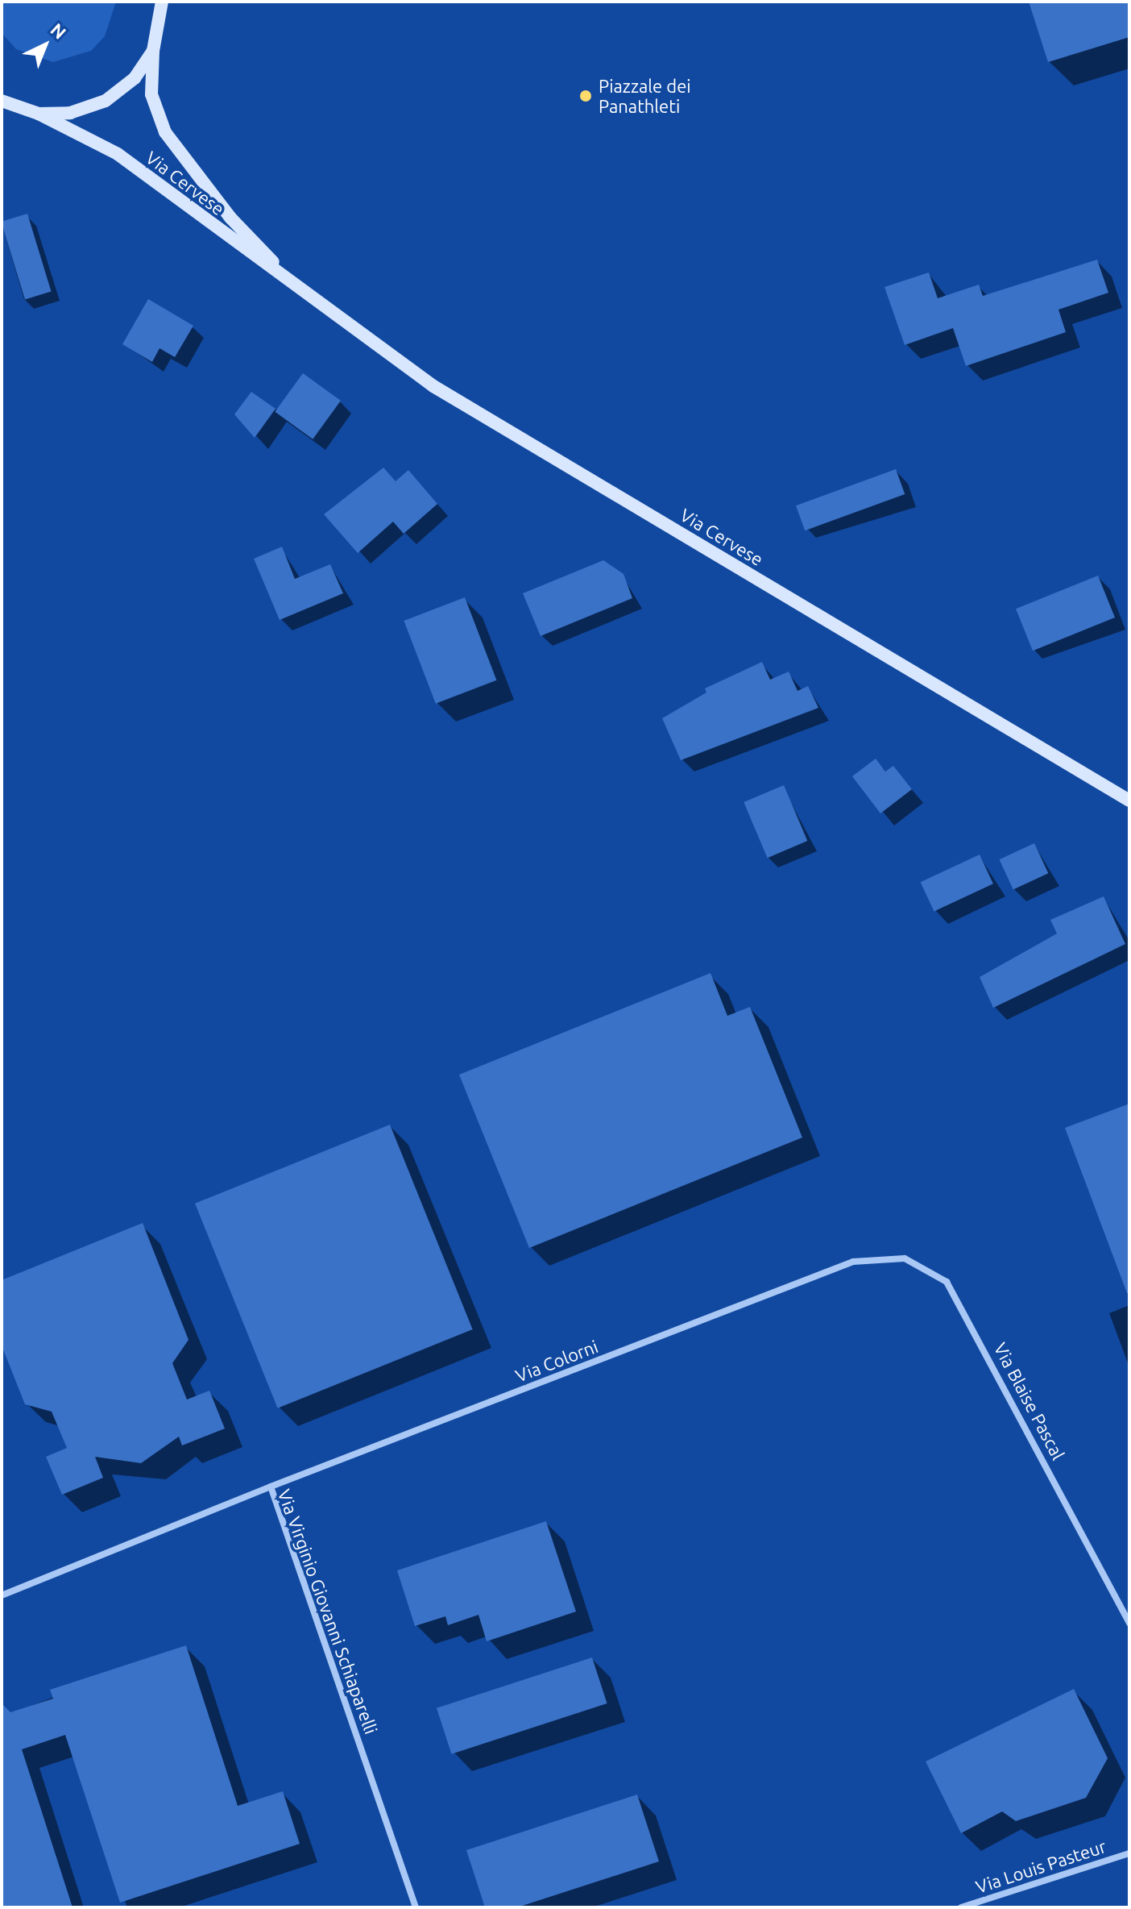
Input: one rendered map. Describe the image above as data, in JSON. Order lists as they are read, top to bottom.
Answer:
{
  "streets": {
    "main road": ["Via Cervese"],
    "street": [
      "Via Colorni",
      "Via Blaise Pascal",
      "Via Virginio Giovanni Schiaparelli",
      "Via Louis Pasteur"
    ]
  },
  "crossings": [
    ["Via Colorni", "Via Blaise Pascal"],
    ["Via Colorni", "Via Virginio Giovanni Schiaparelli"]
  ],
  "places": ["Piazzale dei Panathleti"],
  "north": "top right"
}
